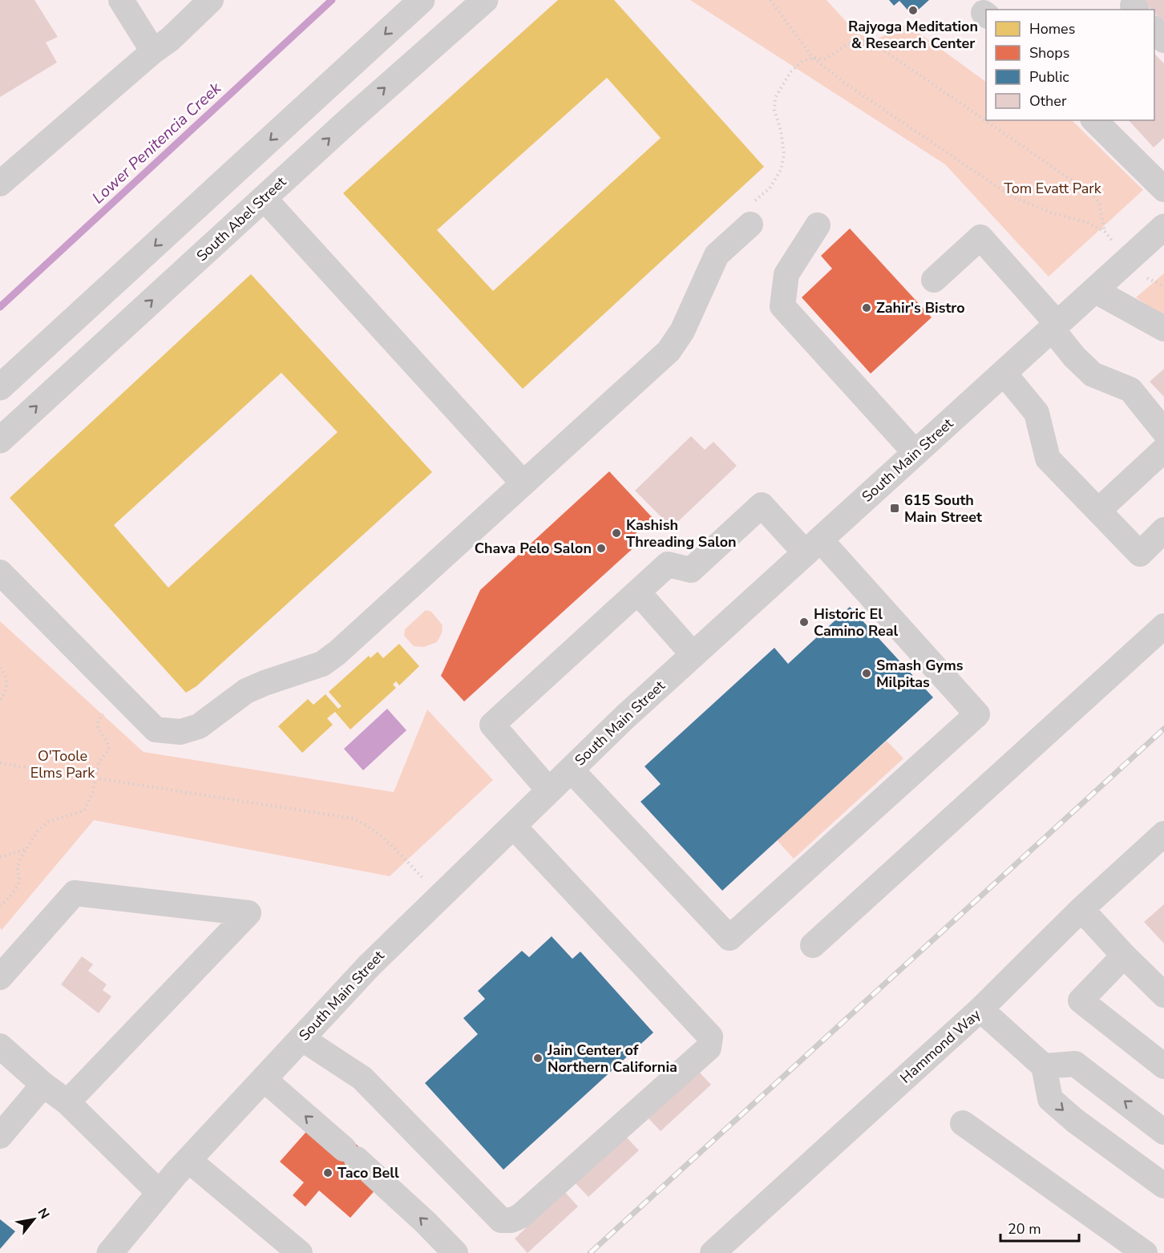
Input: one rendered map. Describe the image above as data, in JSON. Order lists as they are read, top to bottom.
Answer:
{
  "streets": {
    "main road": ["South Abel Street", "South Main Street"],
    "street": ["Hammond Way"]
  },
  "water": ["Lower Penitencia Creek"],
  "parks": ["Tom Evatt Park", "O'Toole Elms Park"],
  "places": {
    "other": [
      "Rajyoga Meditation & Research Center",
      "Zahir's Bistro",
      "Kashish Threading Salon",
      "Chava Pelo Salon",
      "Historic El Camino Real",
      "Smash Gyms Milpitas",
      "Jain Center of Northern California",
      "Taco Bell"
    ],
    "transit": ["615 South Main Street"]
  },
  "legend": [
    "Homes",
    "Shops",
    "Public",
    "Other"
  ],
  "scale_bar": "20 m",
  "north": "top right"
}
